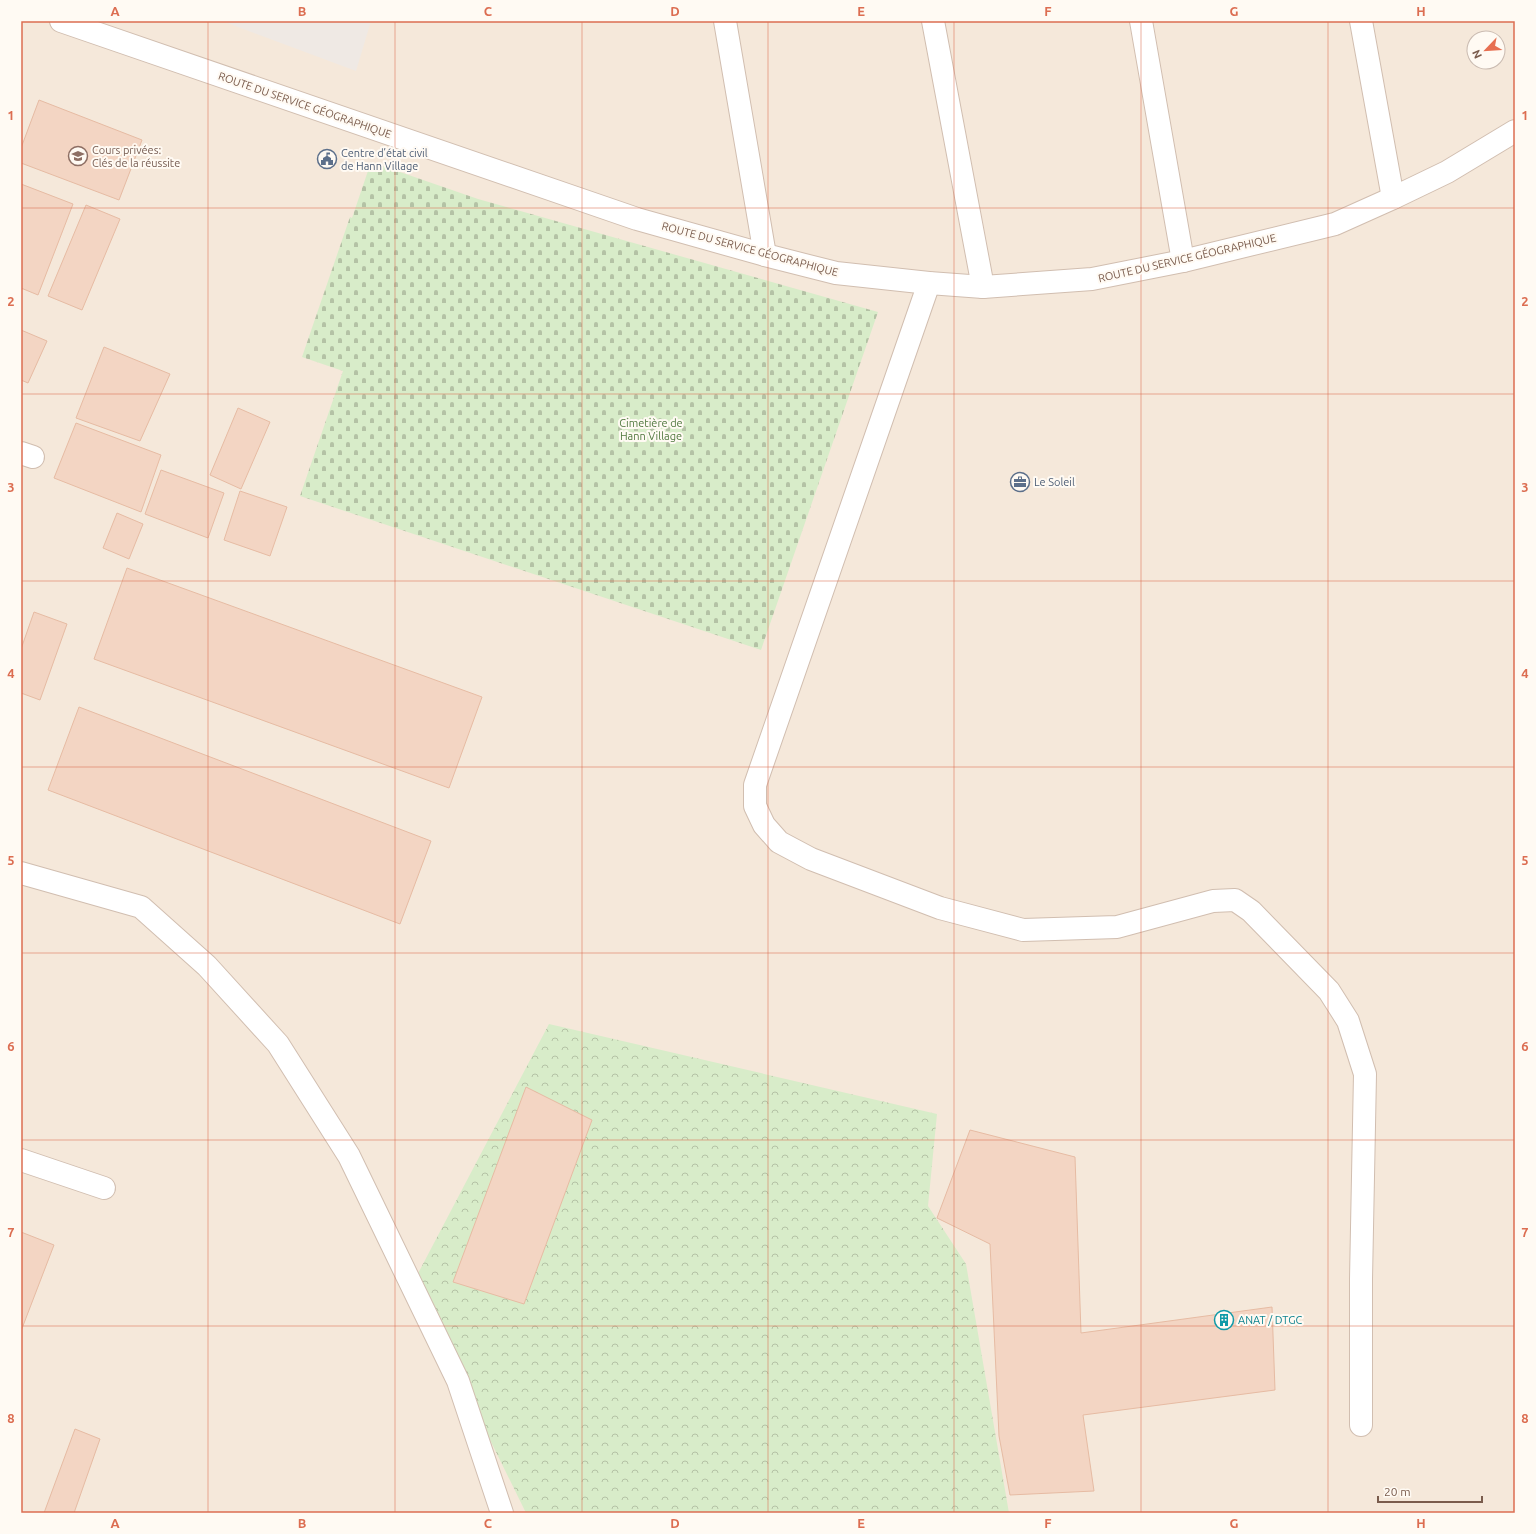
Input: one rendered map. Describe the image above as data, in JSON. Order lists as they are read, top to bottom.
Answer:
{
  "streets": {
    "street": ["ROUTE DU SERVICE GÉOGRAPHIQUE"]
  },
  "parks": ["Cimetière de Hann Village"],
  "places": {
    "school or university": ["Cours privées: Clés de la réussite"],
    "public building": ["Centre d’état civil de Hann Village"],
    "office": ["Le Soleil"],
    "building": ["ANAT / DTGC"]
  },
  "scale_bar": "20 m",
  "north": "bottom left",
  "grid": {
    "columns": [
      "A",
      "B",
      "C",
      "D",
      "E",
      "F",
      "G",
      "H"
    ],
    "rows": [
      "1",
      "2",
      "3",
      "4",
      "5",
      "6",
      "7",
      "8"
    ]
  }
}
